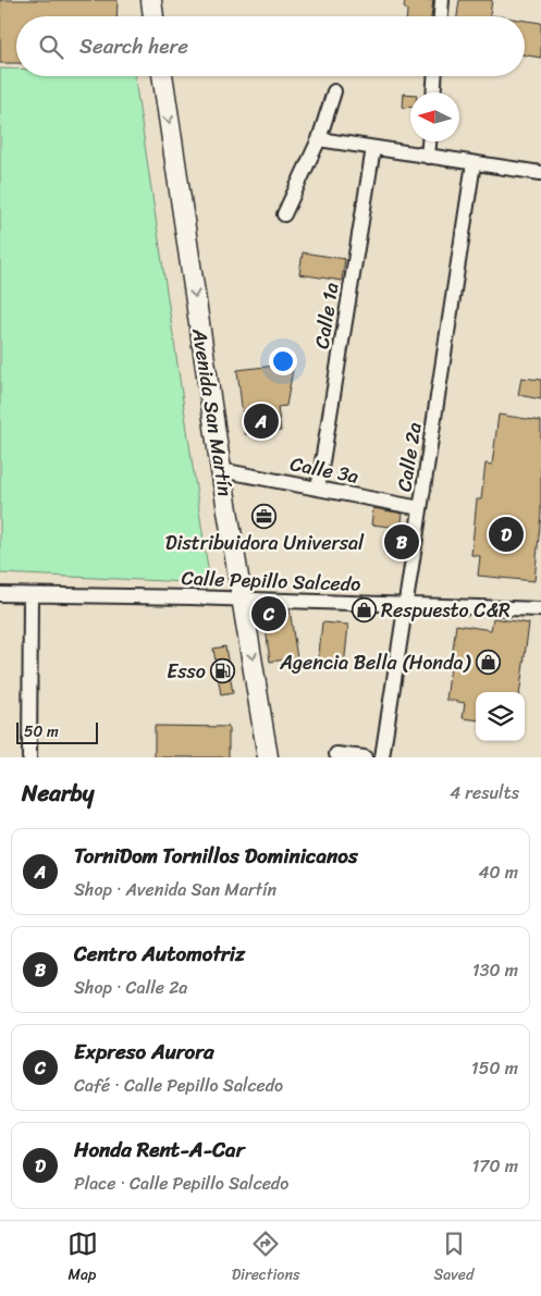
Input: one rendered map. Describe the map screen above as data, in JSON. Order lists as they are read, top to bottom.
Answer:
{
  "streets": {
    "main road": ["Avenida San Martín"],
    "street": [
      "Calle 1a",
      "Calle 2a",
      "Calle 3a",
      "Calle Pepillo Salcedo"
    ]
  },
  "crossings": [
    ["Calle 1a", "Calle 3a"],
    ["Avenida San Martín", "Calle 3a"],
    ["Avenida San Martín", "Calle Pepillo Salcedo"],
    ["Calle 2a", "Calle 3a"],
    ["Calle 2a", "Calle Pepillo Salcedo"]
  ],
  "one_way": ["Avenida San Martín"],
  "places": {
    "office": ["Distribuidora Universal"],
    "shop": ["Respuesto C&R", "Agencia Bella (Honda)"],
    "fuel station": ["Esso"]
  },
  "scale_bar": "50 m",
  "north": "left",
  "page": {
    "search": "Search here",
    "pins": [
      "A",
      "D",
      "B",
      "C"
    ],
    "scale": "50 m",
    "heading": ["Nearby", "4 results"],
    "list": [
      {
        "mark": "A",
        "name": "TorniDom Tornillos Dominicanos",
        "note": "Shop · Avenida San Martín",
        "value": "40 m"
      },
      {
        "mark": "B",
        "name": "Centro Automotriz",
        "note": "Shop · Calle 2a",
        "value": "130 m"
      },
      {
        "mark": "C",
        "name": "Expreso Aurora",
        "note": "Café · Calle Pepillo Salcedo",
        "value": "150 m"
      },
      {
        "mark": "D",
        "name": "Honda Rent-A-Car",
        "note": "Place · Calle Pepillo Salcedo",
        "value": "170 m"
      }
    ],
    "nav": ["Map", "Directions", "Saved"]
  }
}
